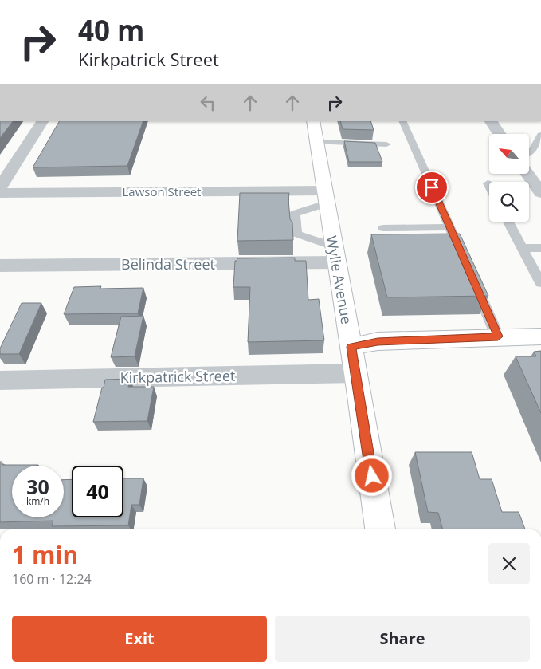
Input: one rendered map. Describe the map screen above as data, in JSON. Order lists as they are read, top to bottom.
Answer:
{
  "streets": {
    "street": [
      "Lawson Street",
      "Belinda Street",
      "Wylie Avenue",
      "Kirkpatrick Street"
    ]
  },
  "crossings": [
    ["Lawson Street", "Wylie Avenue"],
    ["Belinda Street", "Wylie Avenue"],
    ["Wylie Avenue", "Kirkpatrick Street"]
  ],
  "north": "top left",
  "page": {
    "turn": ["40 m", "Kirkpatrick Street"],
    "speed": "30 km/h",
    "limit": "40",
    "heading": ["1 min", "160 m · 12:24"],
    "buttons": ["Exit", "Share"]
  }
}
